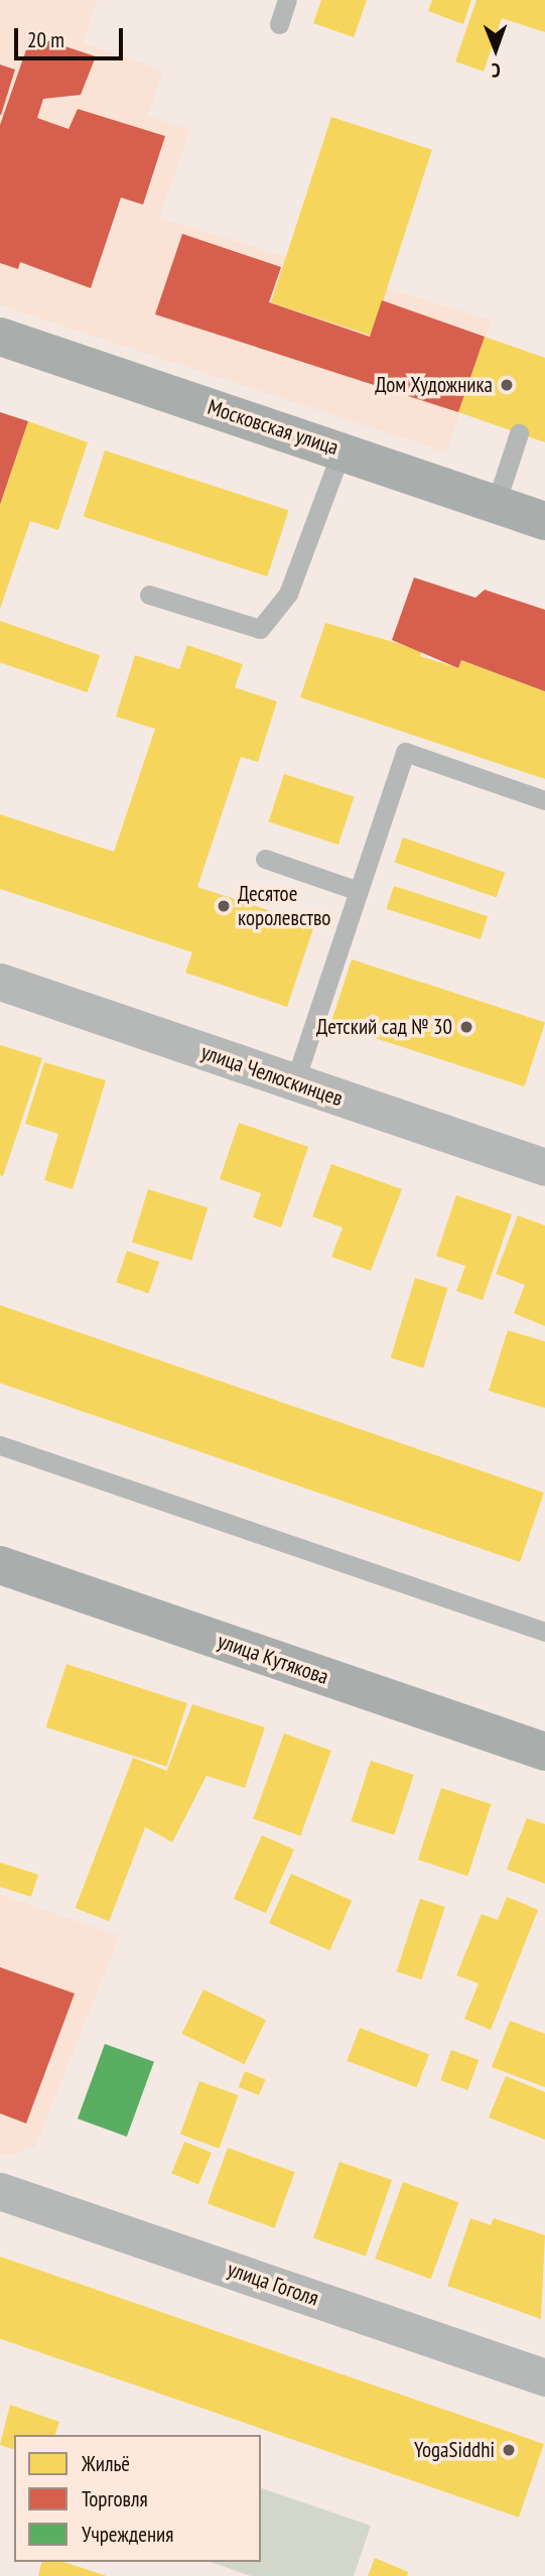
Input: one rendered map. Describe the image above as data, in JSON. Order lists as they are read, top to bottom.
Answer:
{
  "streets": {
    "main road": ["Московская улица", "улица Кутякова"],
    "street": ["улица Челюскинцев", "улица Гоголя"]
  },
  "places": [
    "Дом Художника",
    "Десятое королевство",
    "Детский сад № 30",
    "YogaSiddhi"
  ],
  "legend": ["Жильё", "Торговля", "Учреждения"],
  "scale_bar": "20 m",
  "north": "bottom"
}
